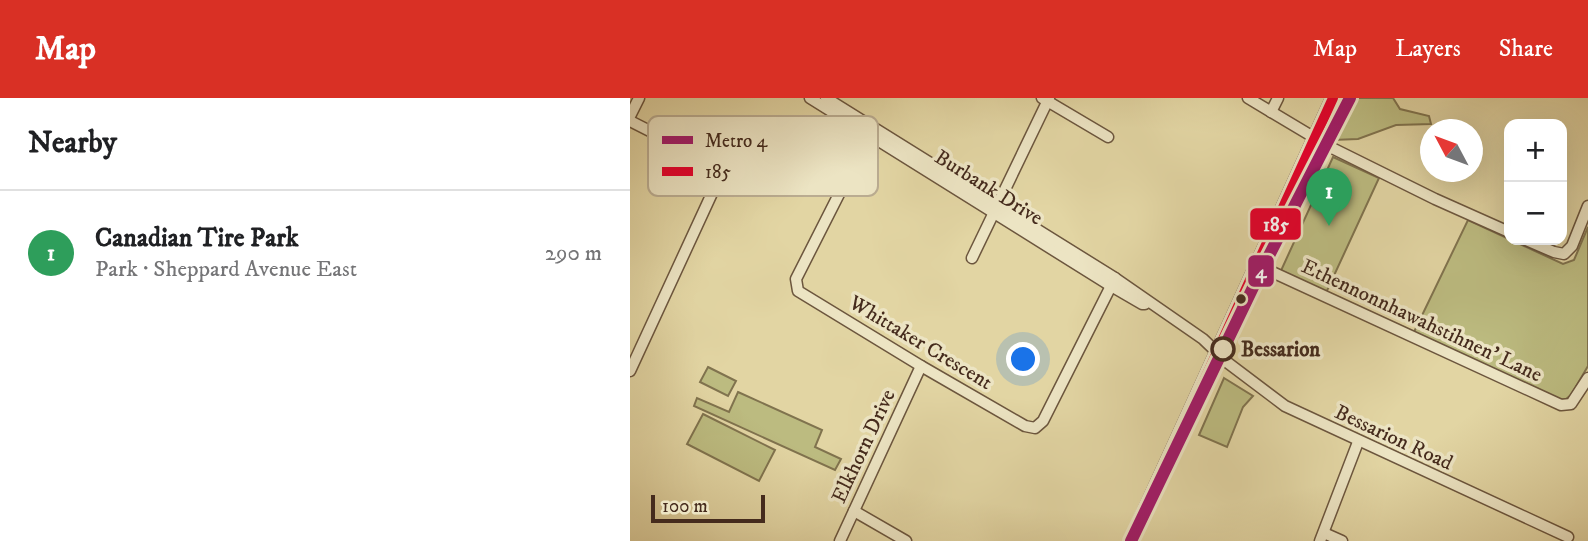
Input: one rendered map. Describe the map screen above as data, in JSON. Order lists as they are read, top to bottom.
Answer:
{
  "streets": {
    "street": [
      "Burbank Drive",
      "Ethennonnhawahstihnen' Lane",
      "Whittaker Crescent",
      "Bessarion Road",
      "Elkhorn Drive"
    ]
  },
  "crossings": [
    ["Burbank Drive", "Whittaker Crescent"],
    ["Burbank Drive", "Bessarion Road"],
    ["Whittaker Crescent", "Elkhorn Drive"]
  ],
  "places": ["Bessarion"],
  "lines": ["metro line 4", "transit line 185"],
  "legend": ["Metro 4", "185"],
  "scale_bar": "100 m",
  "north": "top left",
  "page": {
    "header": "Map",
    "nav": ["Map", "Layers", "Share"],
    "heading": "Nearby",
    "map_buttons": ["+", "−"],
    "pins": "1",
    "list": [
      {
        "mark": "1",
        "name": "Canadian Tire Park",
        "note": "Park · Sheppard Avenue East",
        "value": "290 m"
      }
    ],
    "scale": "100 m"
  }
}
